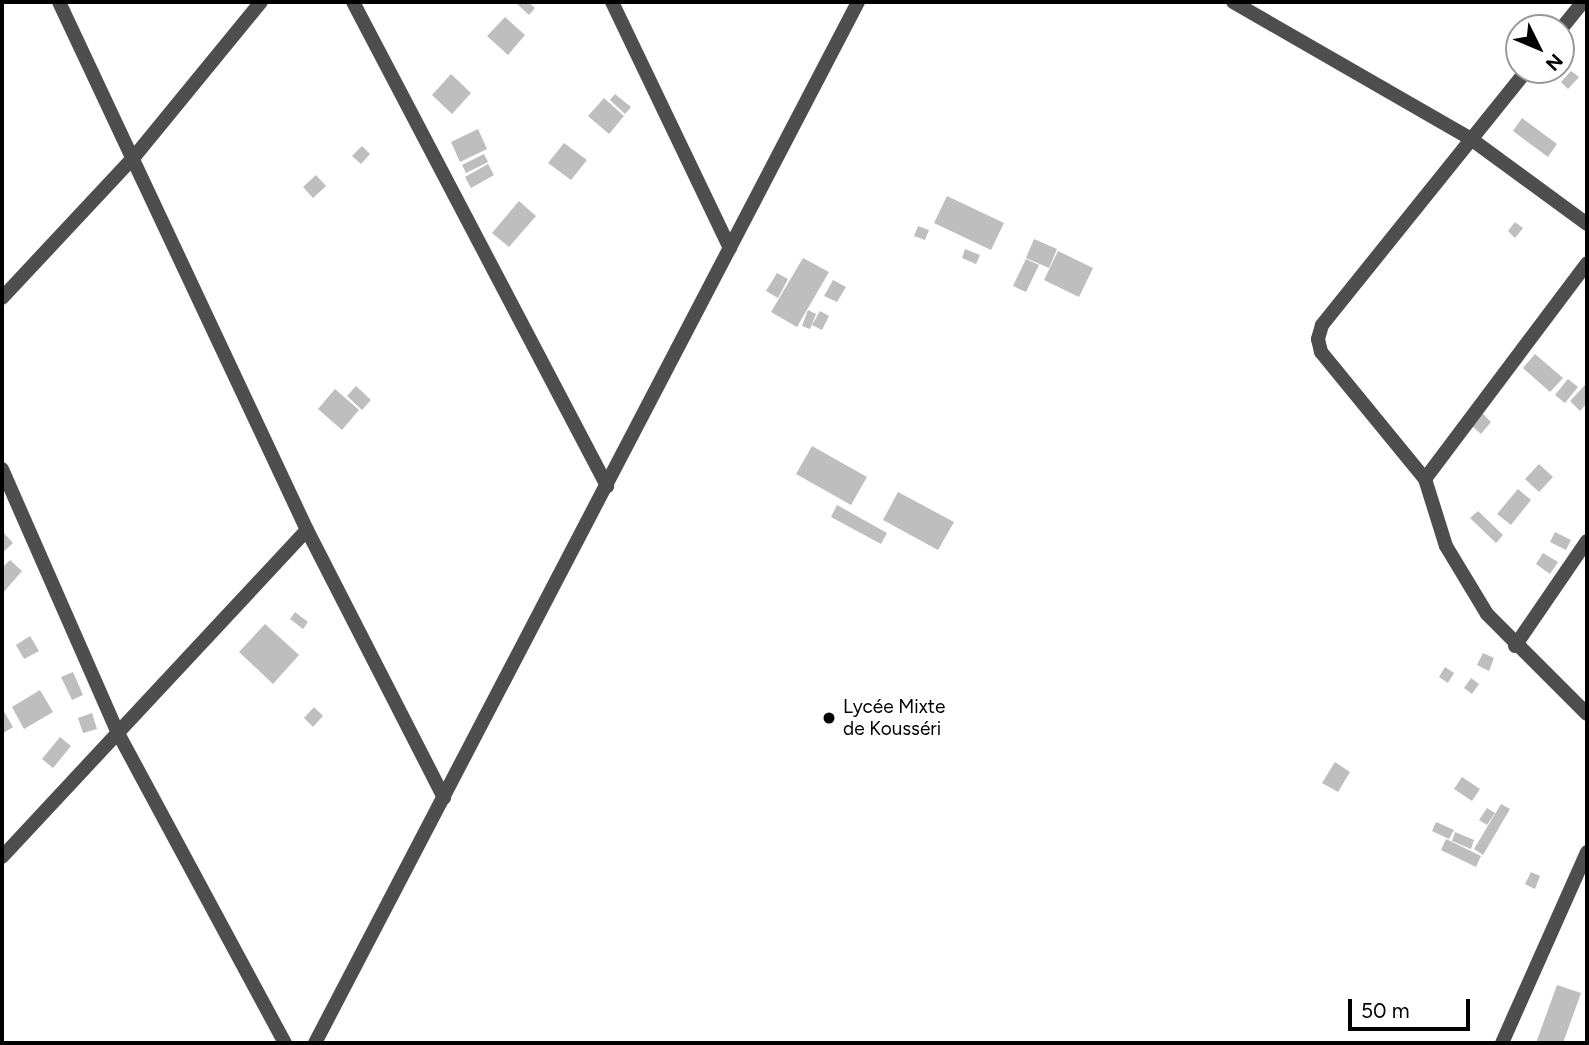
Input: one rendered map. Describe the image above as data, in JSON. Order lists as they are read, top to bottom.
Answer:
{
  "places": ["Lycée Mixte de Kousséri"],
  "scale_bar": "50 m",
  "north": "bottom right"
}
